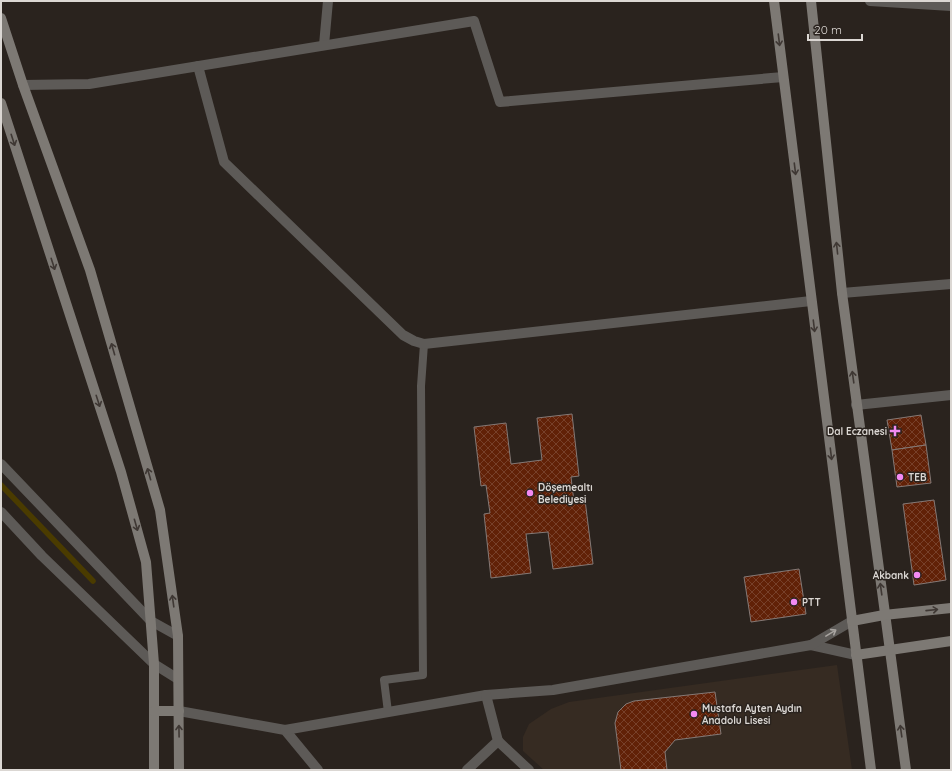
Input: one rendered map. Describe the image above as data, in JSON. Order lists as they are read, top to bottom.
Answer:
{
  "places": {
    "health": ["Dal Eczanesi"],
    "other": [
      "TEB",
      "Döşemealtı Belediyesi",
      "Akbank",
      "PTT",
      "Mustafa Ayten Aydın Anadolu Lisesi"
    ]
  },
  "scale_bar": "20 m"
}
